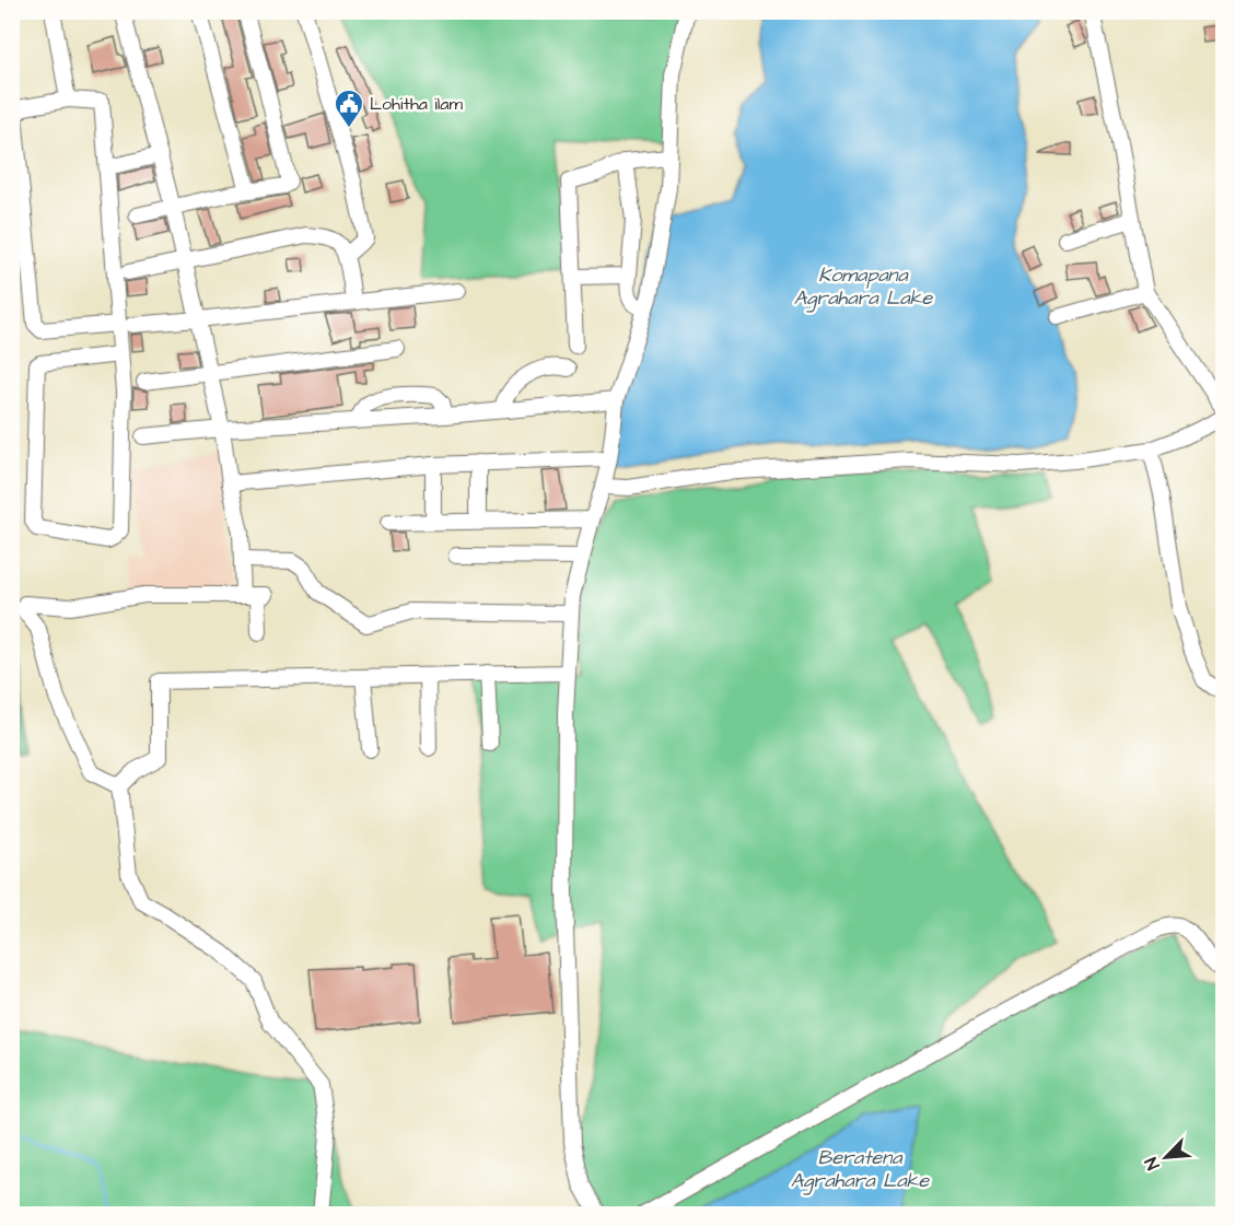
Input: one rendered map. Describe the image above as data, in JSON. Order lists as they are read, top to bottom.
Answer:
{
  "water": ["Komapana Agrahara Lake", "Beratena Agrahara Lake"],
  "places": {
    "public building": ["Lohitha ilam"]
  },
  "north": "bottom left"
}
